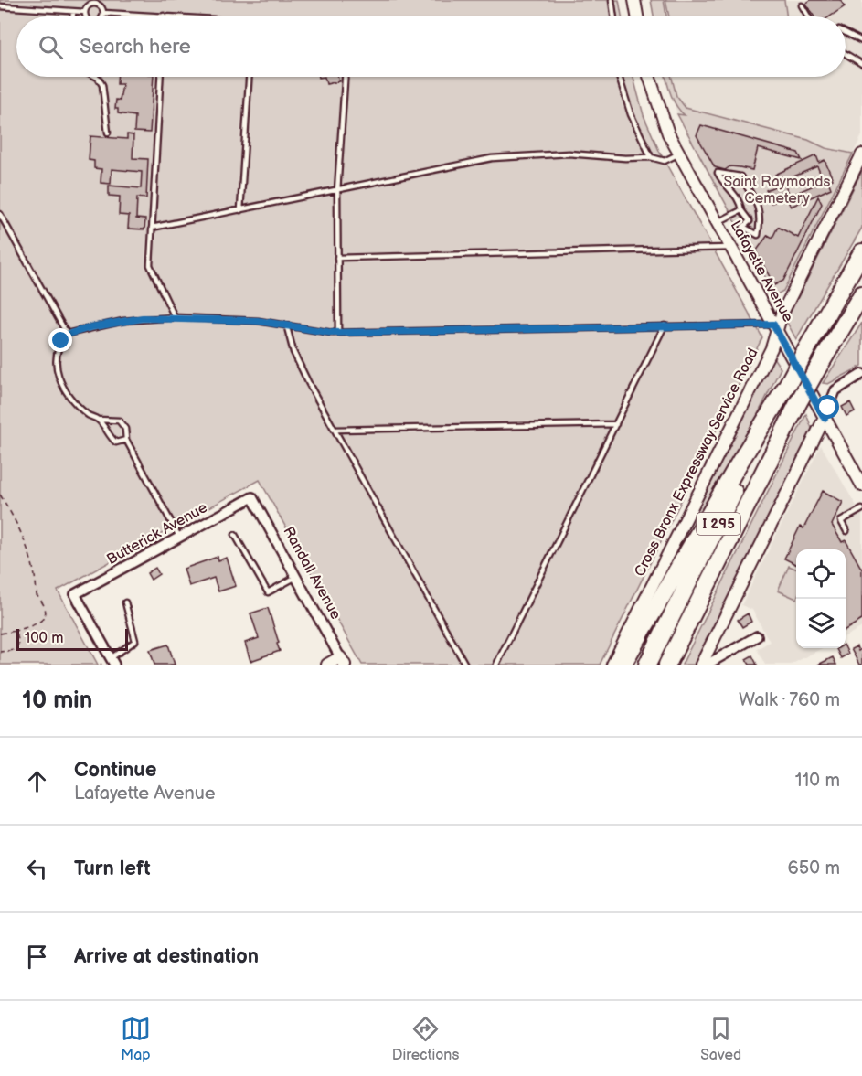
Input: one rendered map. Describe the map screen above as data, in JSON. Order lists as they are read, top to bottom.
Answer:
{
  "streets": {
    "highway": ["I 295"],
    "street": [
      "Lafayette Avenue",
      "Cross Bronx Expressway Service Road",
      "Butterick Avenue",
      "Randall Avenue"
    ]
  },
  "crossings": [
    ["Lafayette Avenue", "Cross Bronx Expressway Service Road"],
    ["Butterick Avenue", "Randall Avenue"]
  ],
  "parks": ["Saint Raymonds Cemetery"],
  "scale_bar": "100 m",
  "page": {
    "search": "Search here",
    "scale": "100 m",
    "heading": ["10 min", "Walk · 760 m"],
    "list": [
      ["Continue", "Lafayette Avenue", "110 m"],
      ["Turn left", "650 m"],
      "Arrive at destination"
    ],
    "nav": ["Map", "Directions", "Saved"]
  }
}
